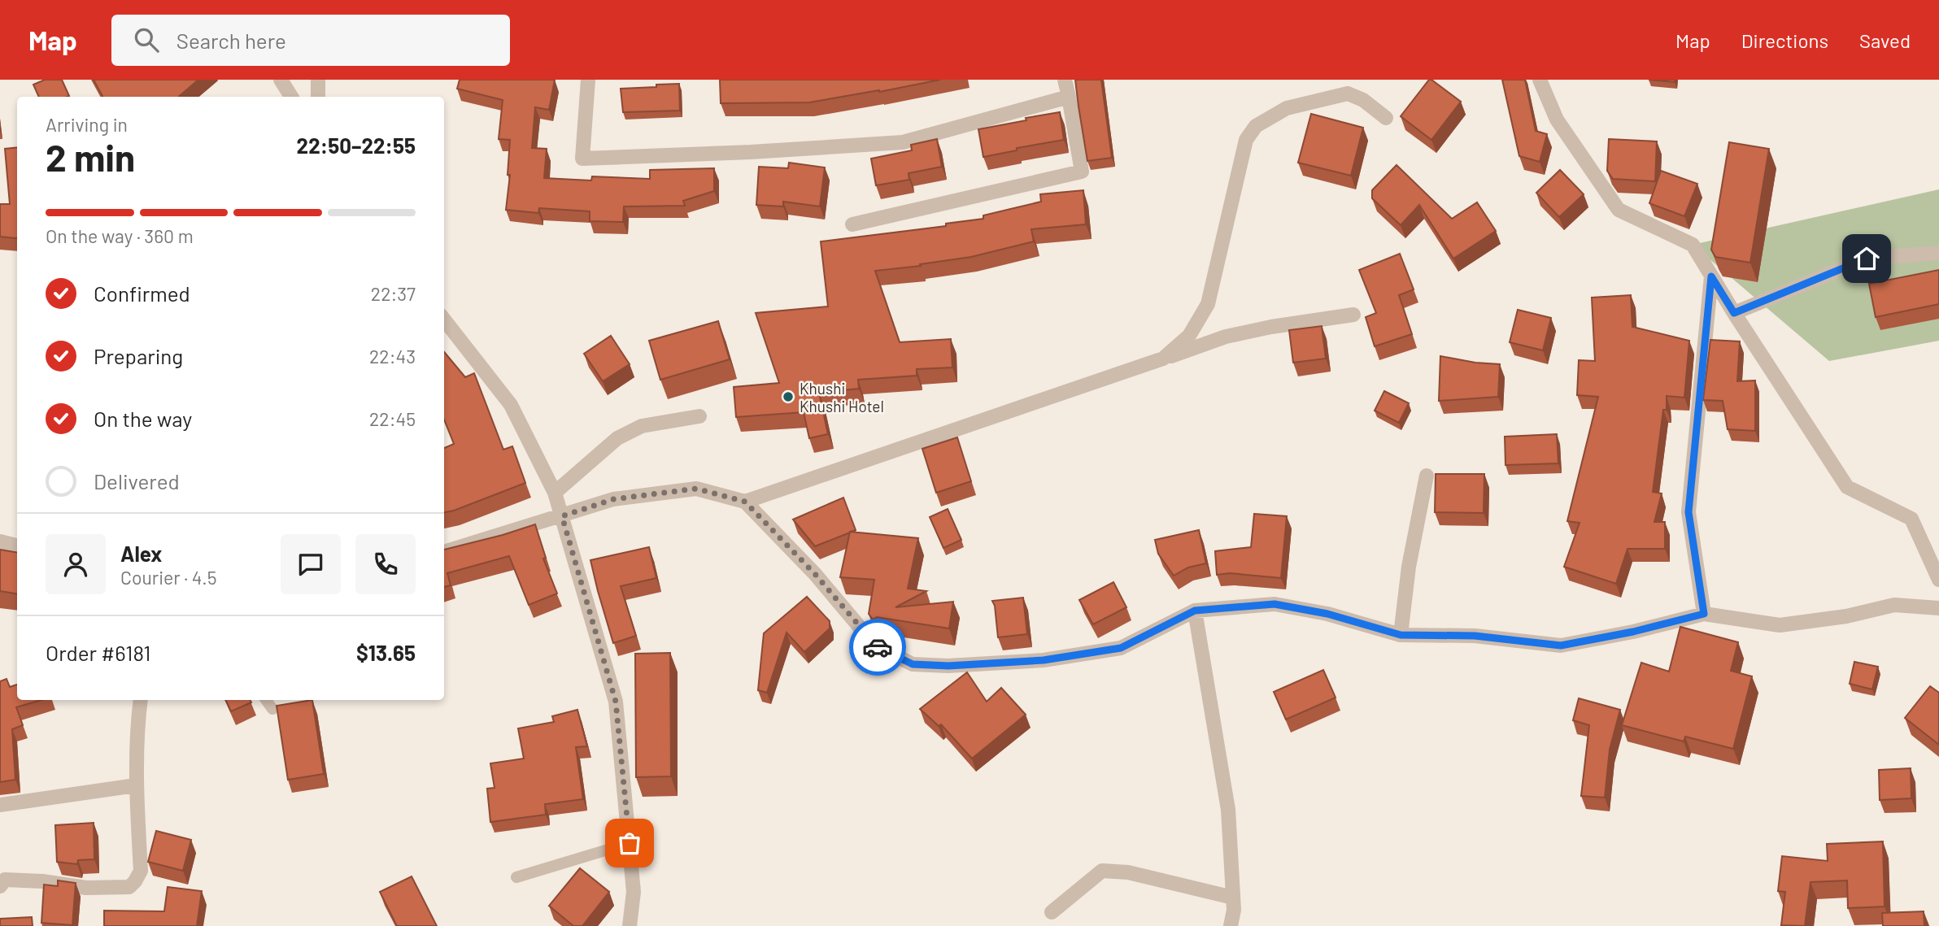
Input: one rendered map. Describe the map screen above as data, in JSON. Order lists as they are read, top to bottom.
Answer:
{
  "places": ["Khushi Khushi Hotel"],
  "page": {
    "header": "Map",
    "search": "Search here",
    "nav": ["Map", "Directions", "Saved"],
    "heading": ["2 min", "Arriving in", "22:50–22:55"],
    "panel": [
      "Alex",
      "Courier · 4.5",
      "Order #6181",
      "$13.65"
    ],
    "bar": "On the way · 360 m",
    "list": [
      ["Confirmed", "22:37"],
      ["Preparing", "22:43"],
      ["On the way", "22:45"],
      "Delivered"
    ]
  }
}
